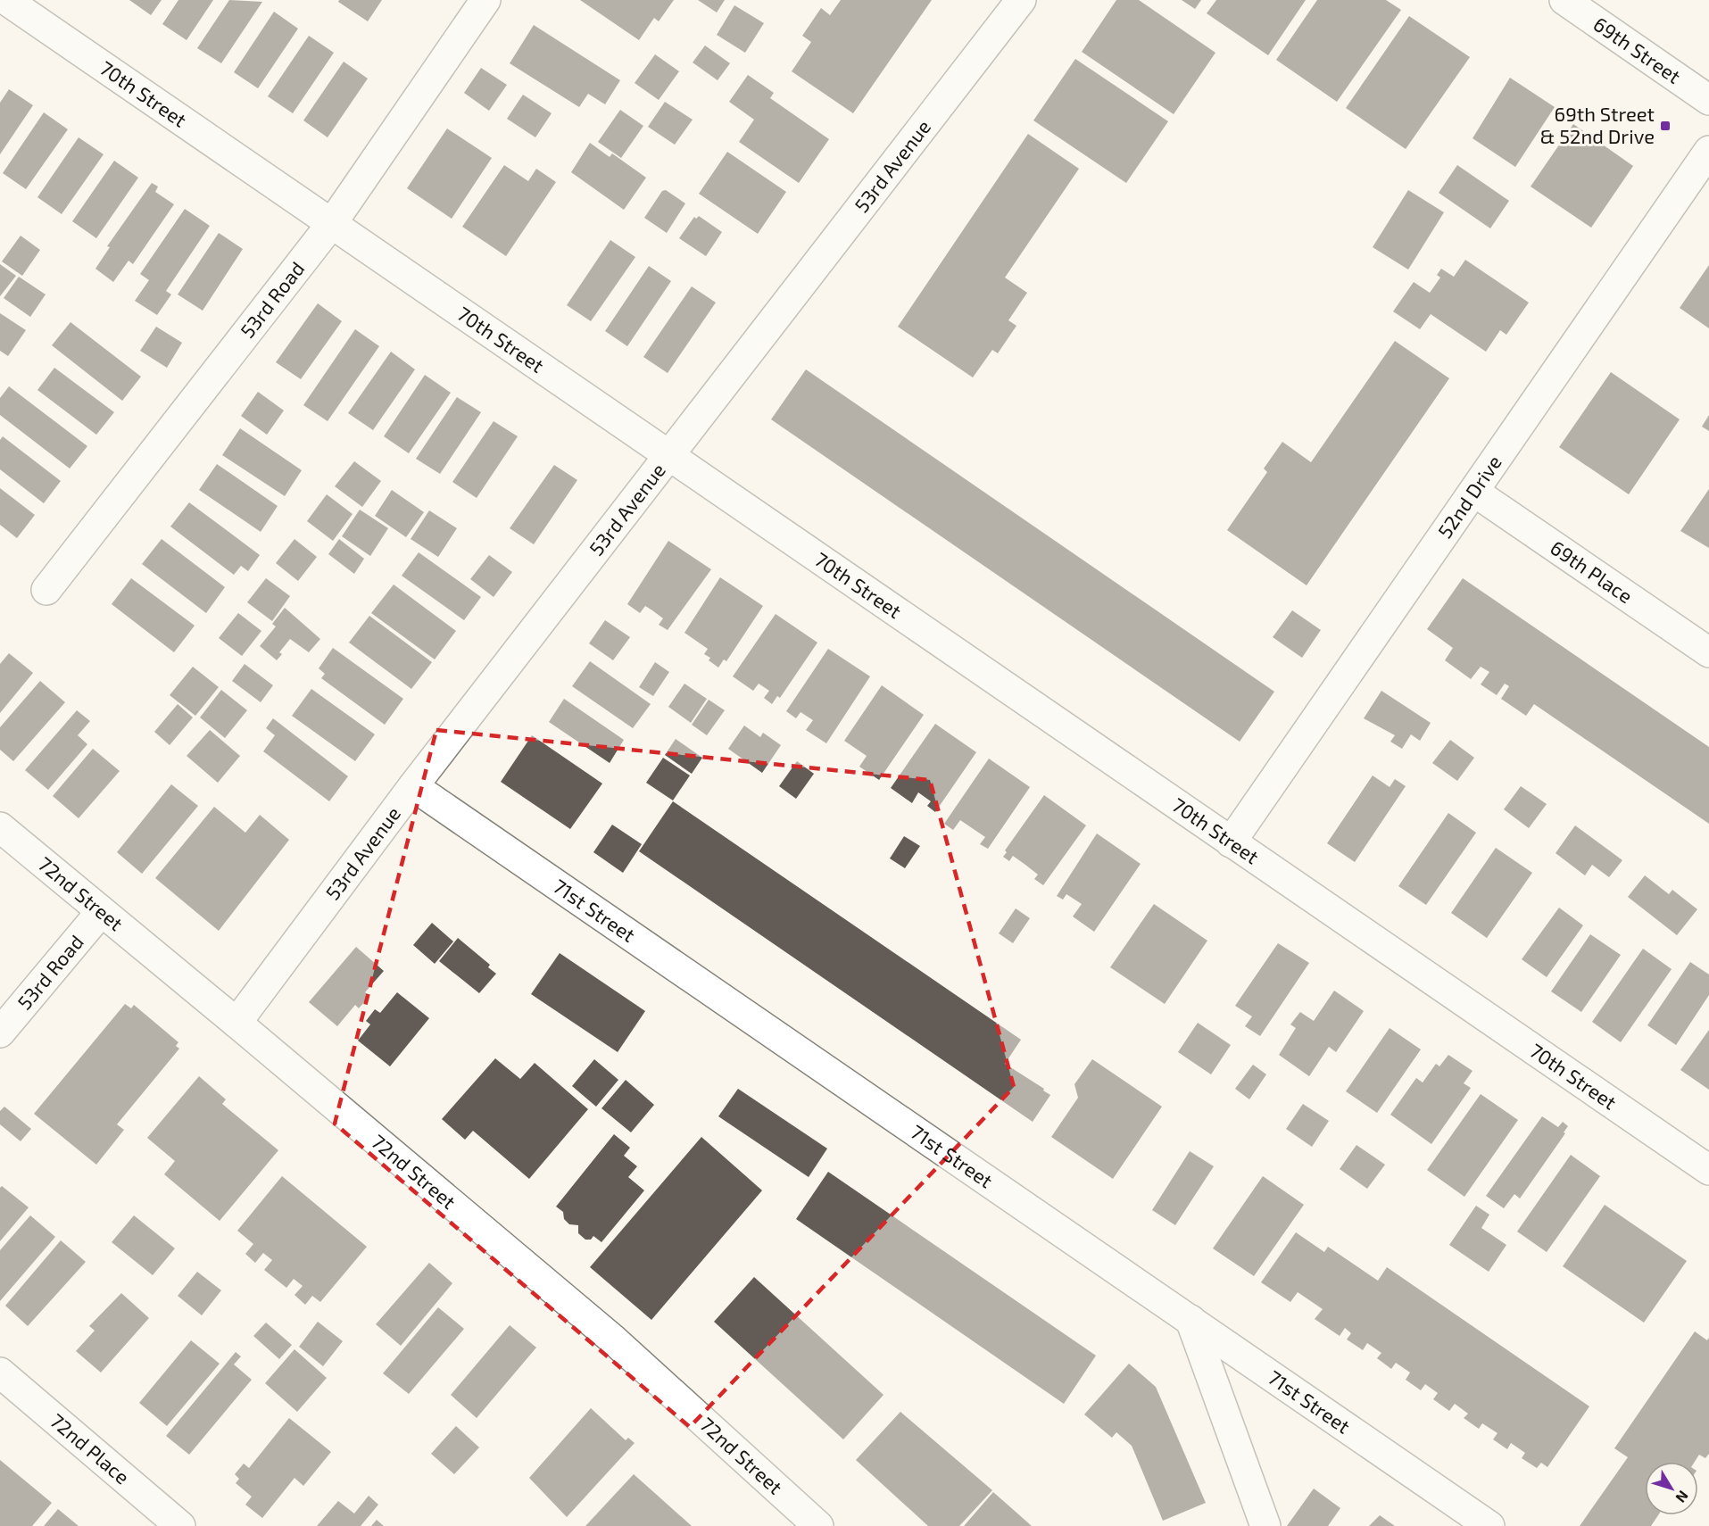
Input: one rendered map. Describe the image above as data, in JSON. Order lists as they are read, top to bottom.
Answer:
{
  "streets": {
    "street": [
      "69th Street",
      "70th Street",
      "53rd Avenue",
      "53rd Road",
      "52nd Drive",
      "69th Place",
      "72nd Street",
      "71st Street",
      "72nd Place"
    ]
  },
  "crossings": [
    ["70th Street", "53rd Avenue"],
    ["70th Street", "53rd Road"],
    ["70th Street", "52nd Drive"],
    ["53rd Avenue", "72nd Street"],
    ["53rd Avenue", "71st Street"],
    ["53rd Road", "72nd Street"],
    ["52nd Drive", "69th Place"]
  ],
  "places": {
    "transit": ["69th Street & 52nd Drive"]
  },
  "north": "bottom right"
}
